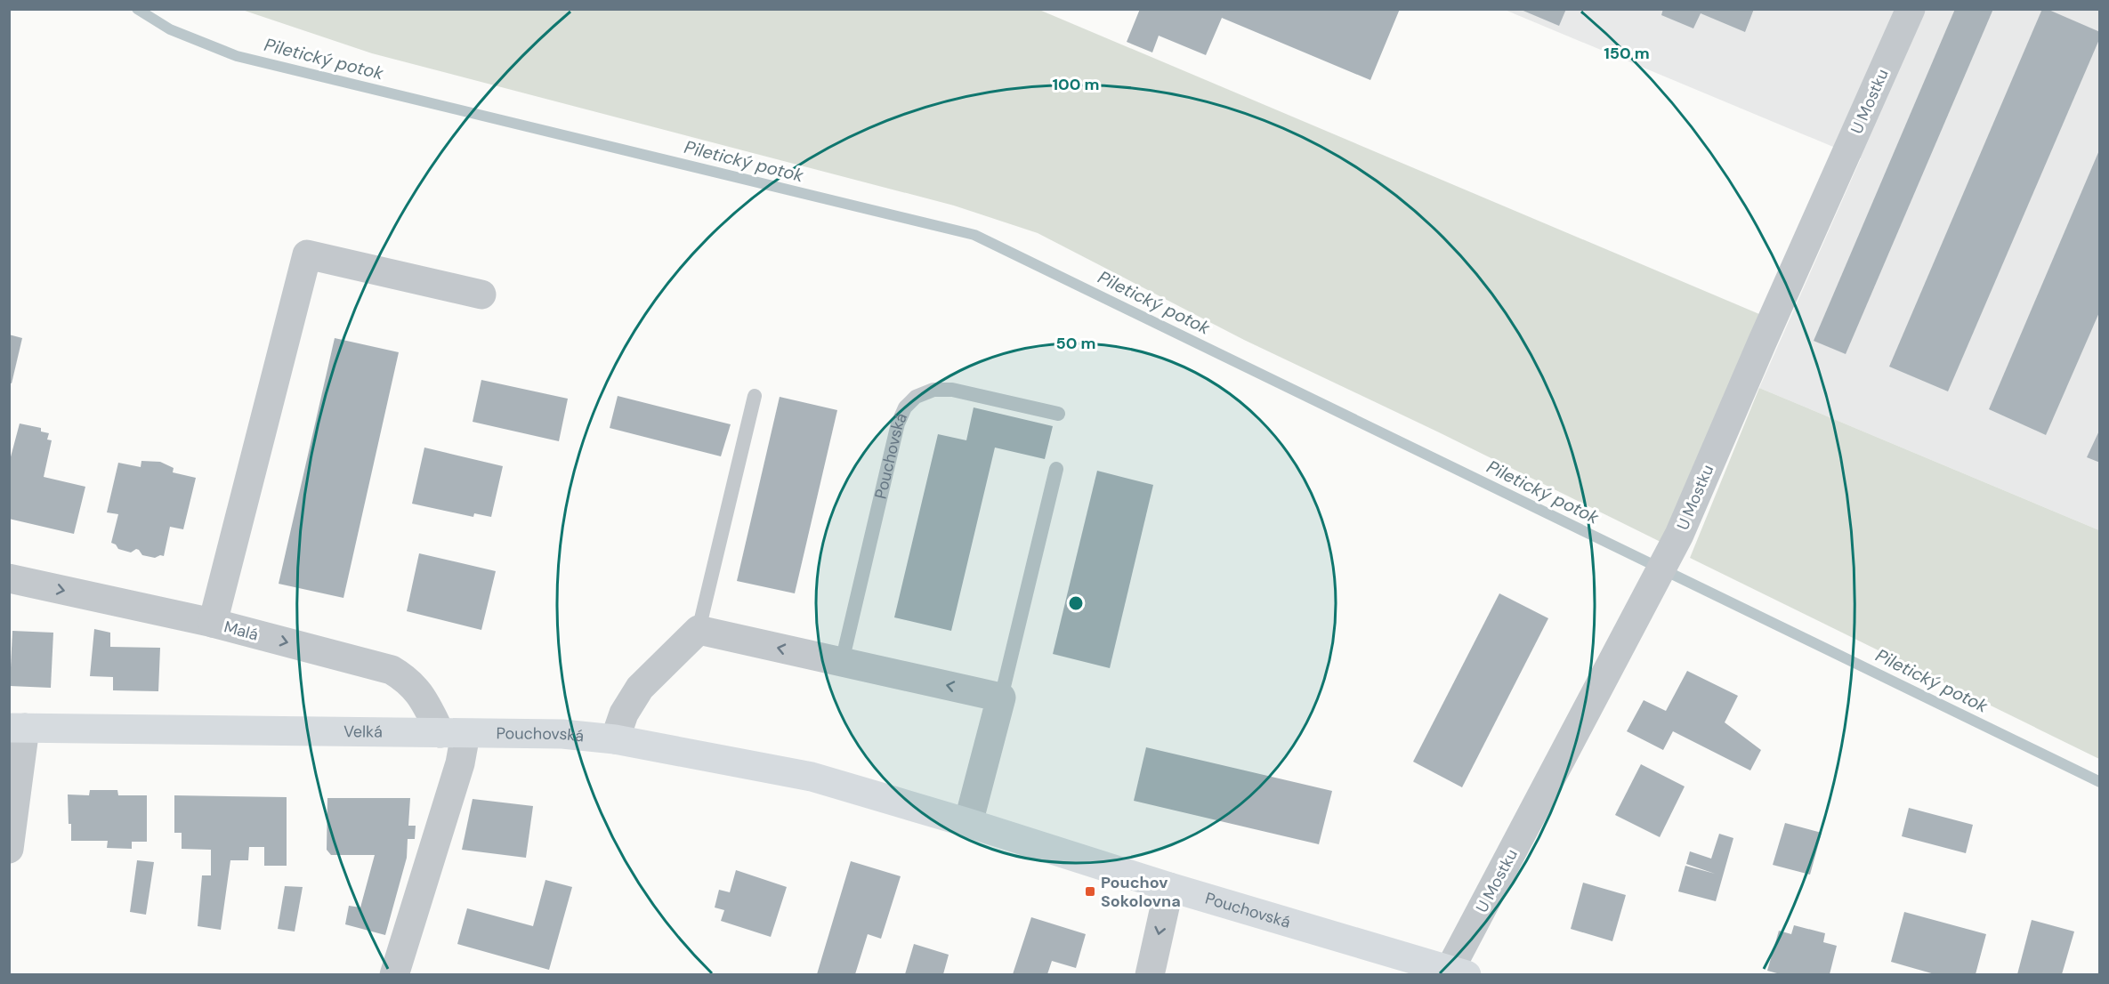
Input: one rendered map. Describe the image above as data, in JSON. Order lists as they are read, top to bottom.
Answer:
{
  "streets": {
    "street": [
      "U Mostku",
      "Pouchovská",
      "Malá",
      "Velká"
    ]
  },
  "crossings": [
    ["U Mostku", "Pouchovská"],
    ["Pouchovská", "Malá"],
    ["Pouchovská", "Velká"],
    ["Malá", "Velká"]
  ],
  "one_way": ["Malá"],
  "water": ["Piletický potok"],
  "places": {
    "transit": ["Pouchov Sokolovna"]
  },
  "rings": ["150 m", "100 m", "50 m"]
}
